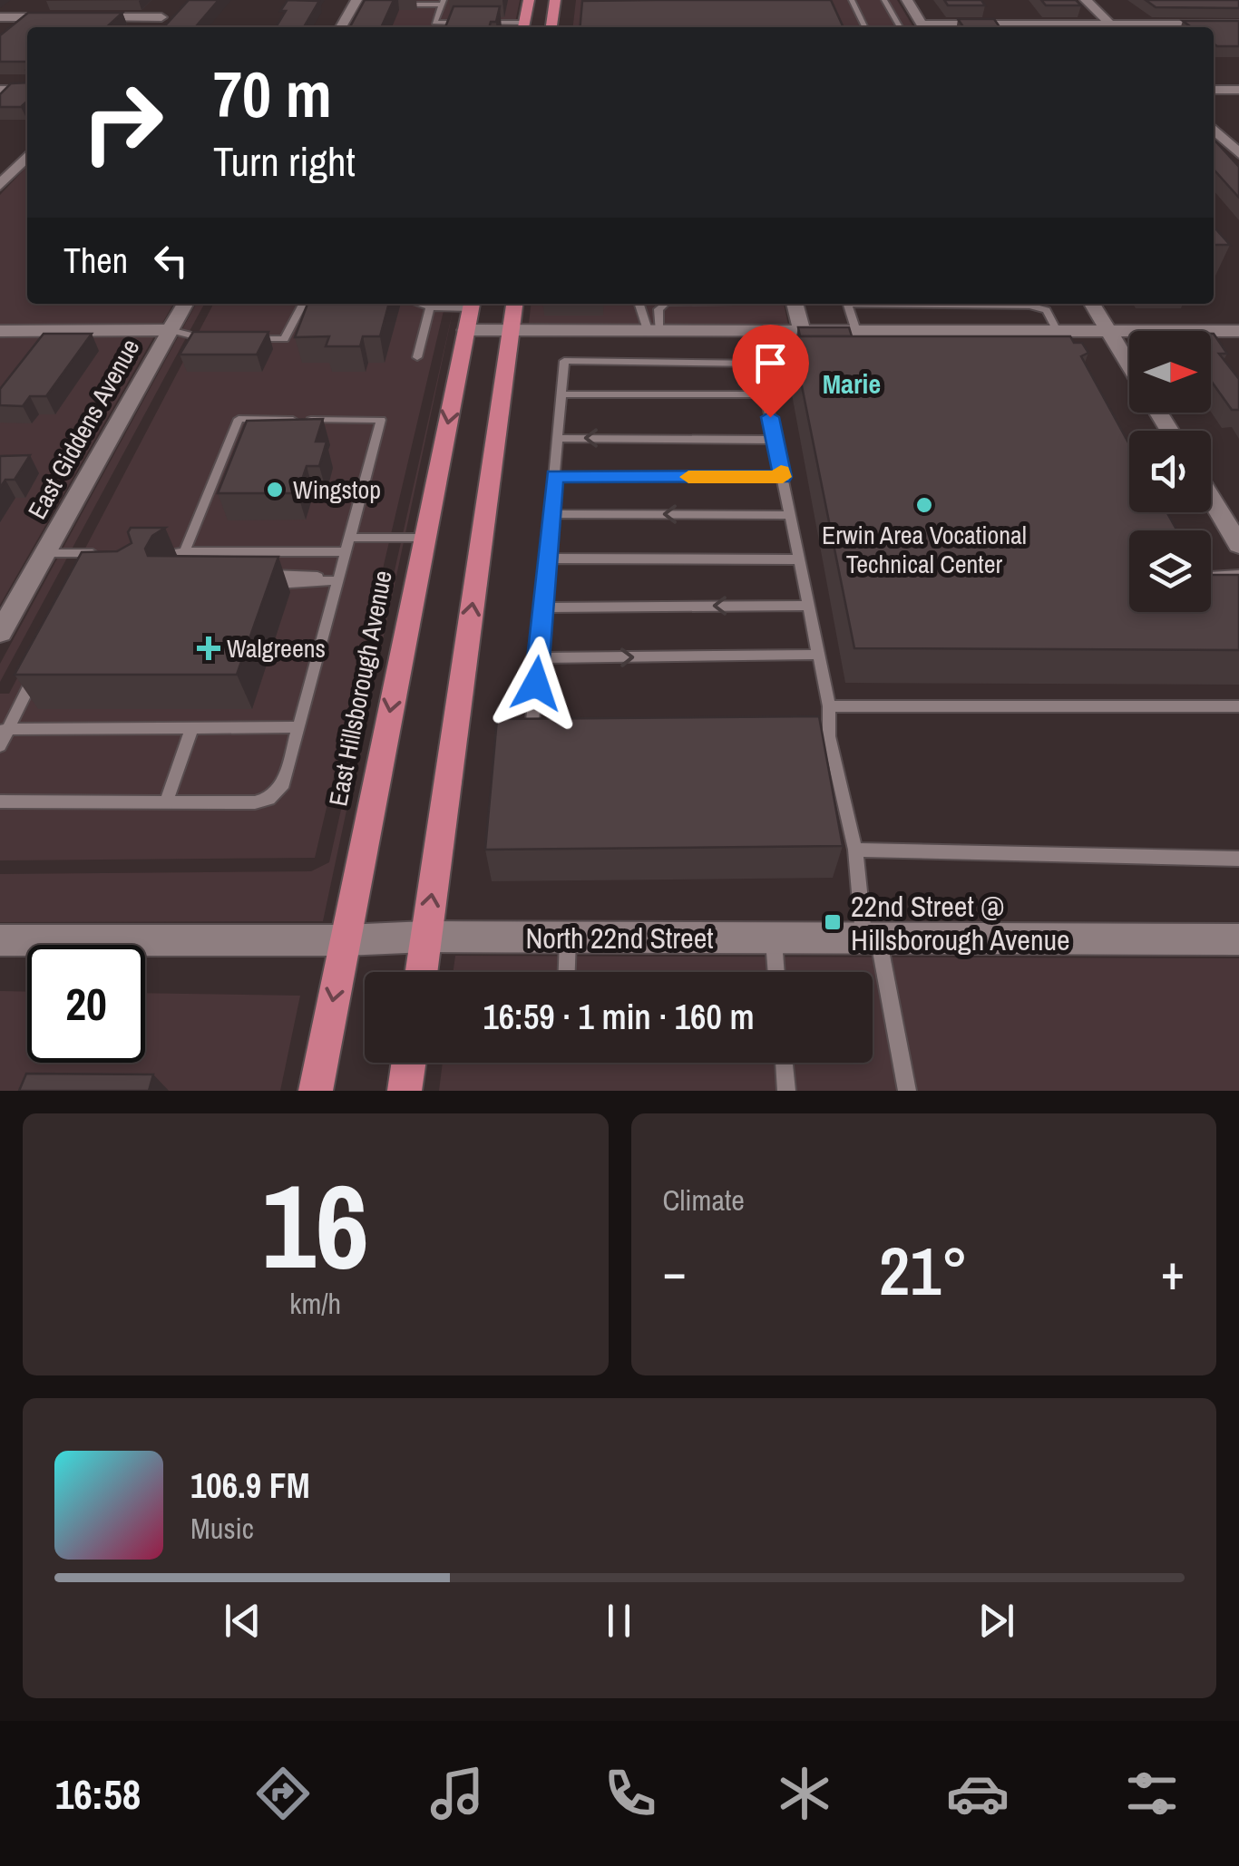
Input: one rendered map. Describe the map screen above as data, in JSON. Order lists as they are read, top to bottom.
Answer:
{
  "streets": {
    "main road": ["East Hillsborough Avenue"],
    "street": ["East Giddens Avenue", "North 22nd Street"]
  },
  "crossings": [
    ["East Hillsborough Avenue", "North 22nd Street"]
  ],
  "districts": ["Marie"],
  "places": {
    "other": ["Wingstop", "Erwin Area Vocational Technical Center"],
    "health": ["Walgreens"],
    "transit": ["22nd Street @ Hillsborough Avenue"]
  },
  "north": "right",
  "page": {
    "turn": ["70 m", "Turn right"],
    "then": "Then",
    "limit": "20",
    "trip": "16:59 · 1 min · 160 m",
    "tile": [
      ["16", "km/h"],
      "Climate"
    ],
    "heat": ["−", "21°", "+"],
    "song": ["106.9 FM", "Music"],
    "tabs": "16:58"
  }
}
